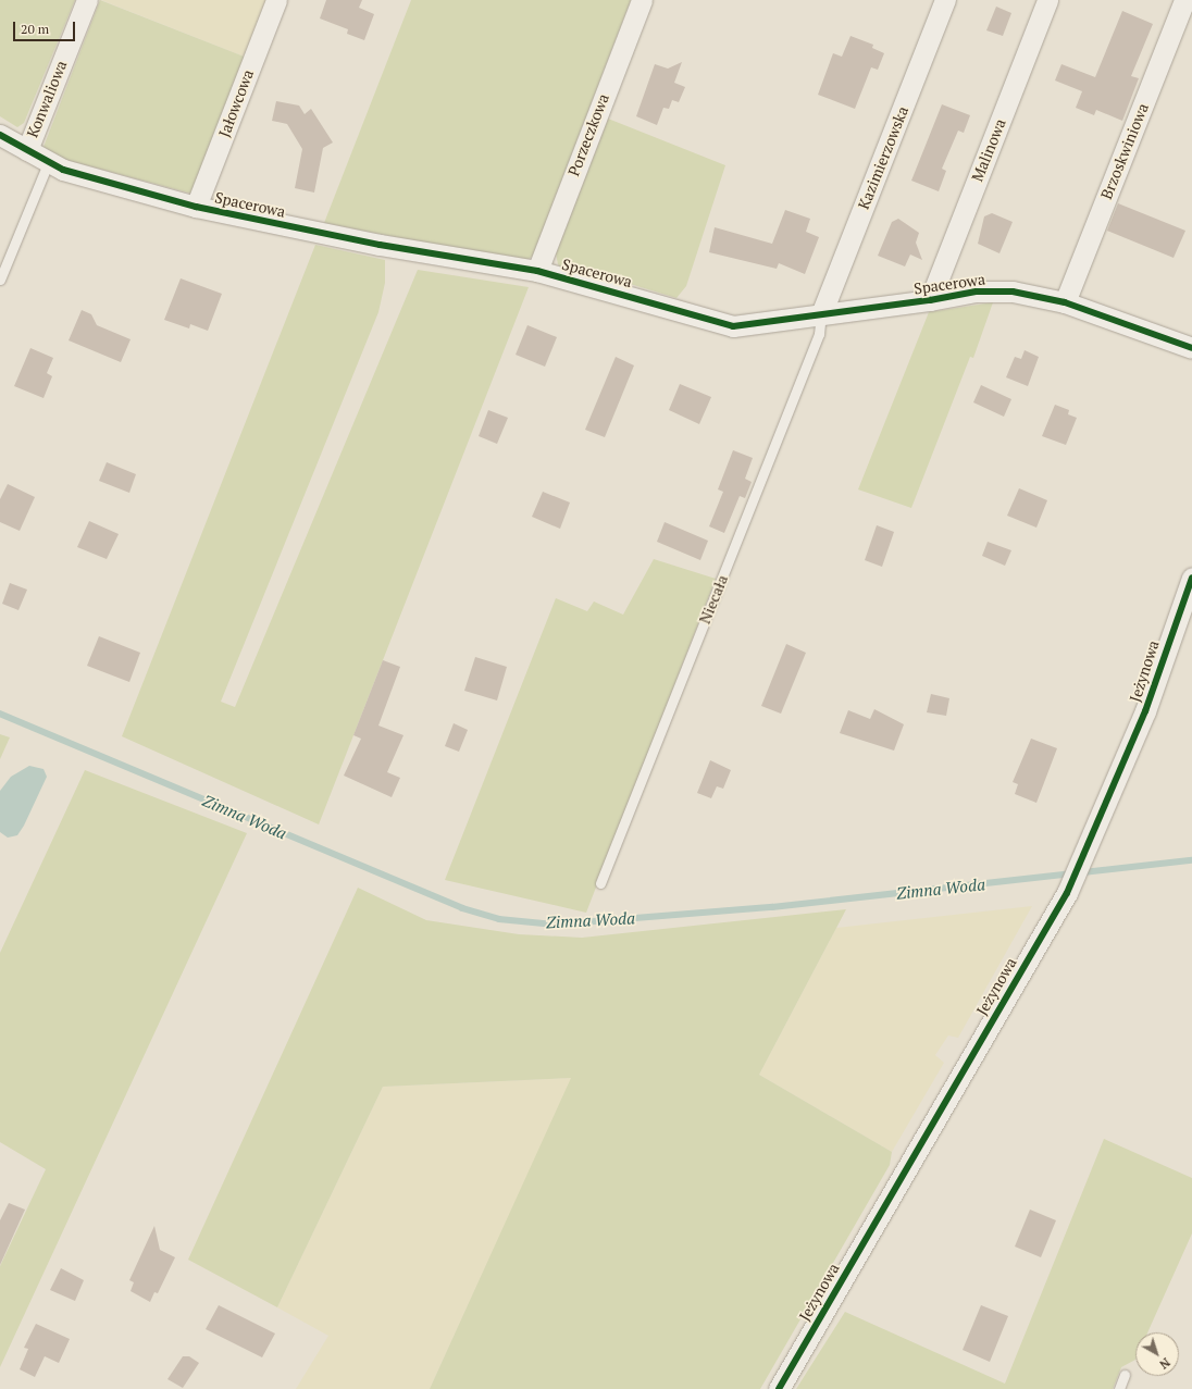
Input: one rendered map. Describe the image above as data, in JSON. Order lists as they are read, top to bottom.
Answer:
{
  "streets": {
    "street": [
      "Konwaliowa",
      "Jałowcowa",
      "Porzeczkowa",
      "Malinowa",
      "Brzoskwiniowa",
      "Kazimierzowska",
      "Spacerowa",
      "Jeżynowa"
    ],
    "lane": ["Niecała"]
  },
  "crossings": [
    ["Konwaliowa", "Spacerowa"],
    ["Jałowcowa", "Spacerowa"],
    ["Porzeczkowa", "Spacerowa"],
    ["Malinowa", "Spacerowa"],
    ["Brzoskwiniowa", "Spacerowa"],
    ["Kazimierzowska", "Spacerowa"],
    ["Kazimierzowska", "Niecała"],
    ["Spacerowa", "Niecała"]
  ],
  "water": ["Zimna Woda"],
  "scale_bar": "20 m",
  "north": "bottom right"
}
